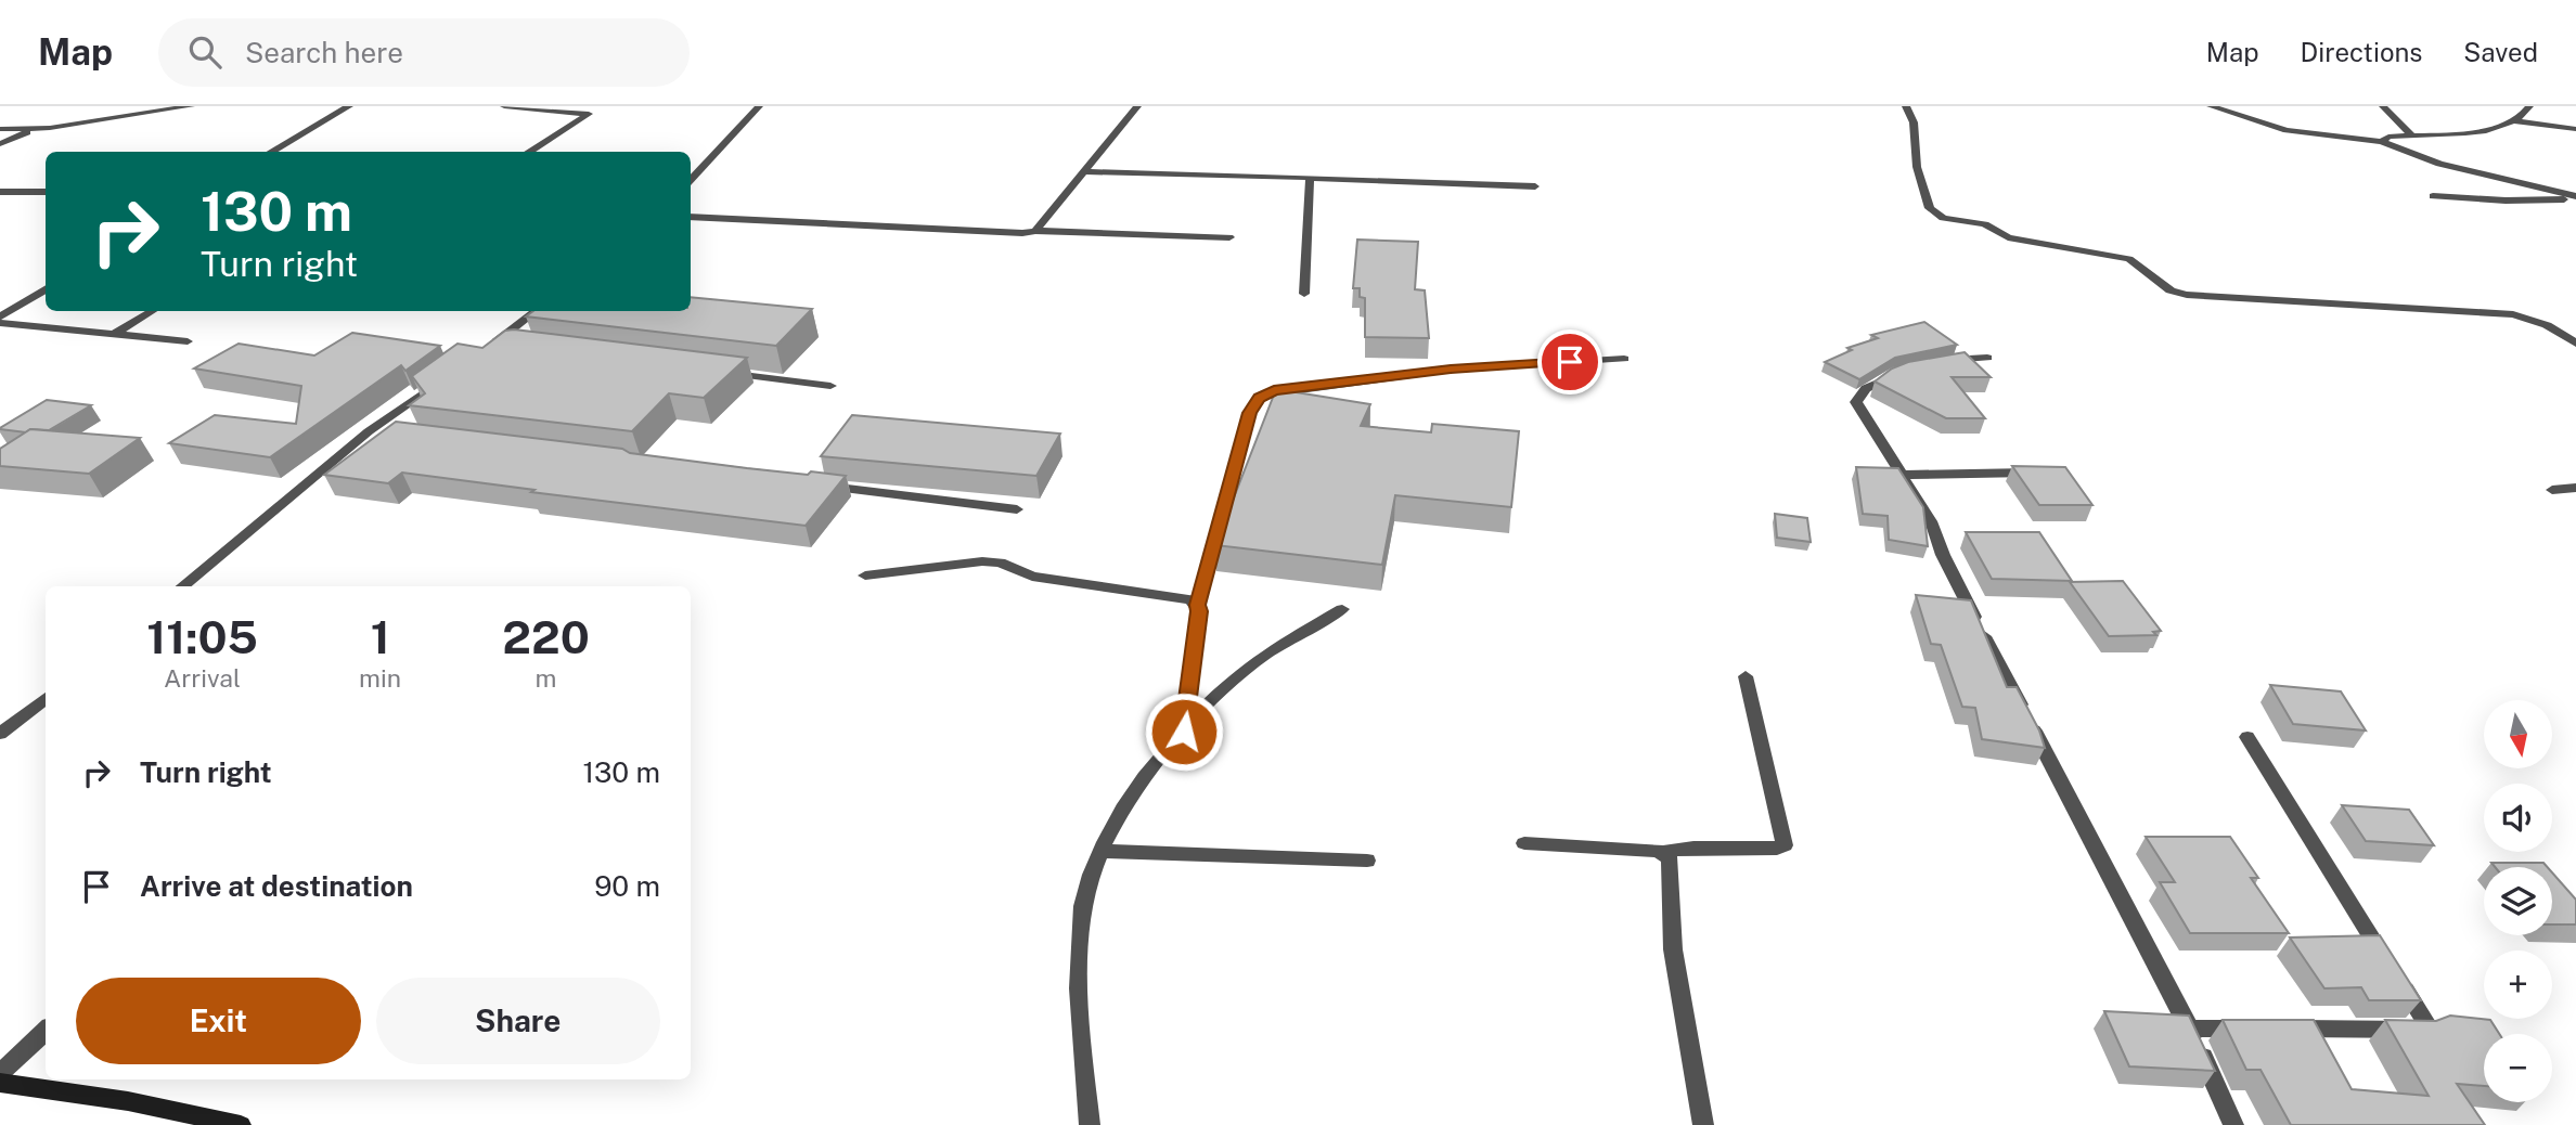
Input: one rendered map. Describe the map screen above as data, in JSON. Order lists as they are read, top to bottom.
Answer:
{
  "north": "bottom",
  "page": {
    "header": "Map",
    "search": "Search here",
    "nav": ["Map", "Directions", "Saved"],
    "turn": ["130 m", "Turn right"],
    "eta": [
      "11:05",
      "Arrival",
      "1",
      "min",
      "220",
      "m"
    ],
    "map_buttons": ["+", "−"],
    "list": [
      {
        "name": "Turn right",
        "value": "130 m"
      },
      {
        "name": "Arrive at destination",
        "value": "90 m"
      }
    ],
    "buttons": ["Exit", "Share"]
  }
}
